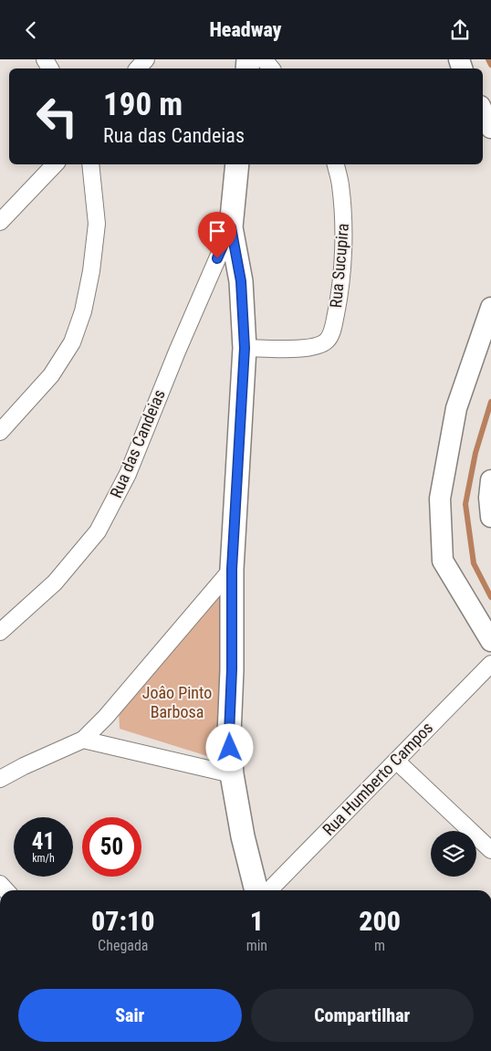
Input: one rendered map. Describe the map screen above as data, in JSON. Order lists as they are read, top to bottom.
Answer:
{
  "streets": {
    "street": ["Rua Sucupira", "Rua das Candeias", "Rua Humberto Campos"]
  },
  "parks": ["Joâo Pinto Barbosa"],
  "page": {
    "header": "Headway",
    "turn": ["190 m", "Rua das Candeias"],
    "speed": "41 km/h",
    "limit": "50",
    "eta": [
      "07:10",
      "Chegada",
      "1",
      "min",
      "200",
      "m"
    ],
    "buttons": ["Sair", "Compartilhar"]
  }
}
